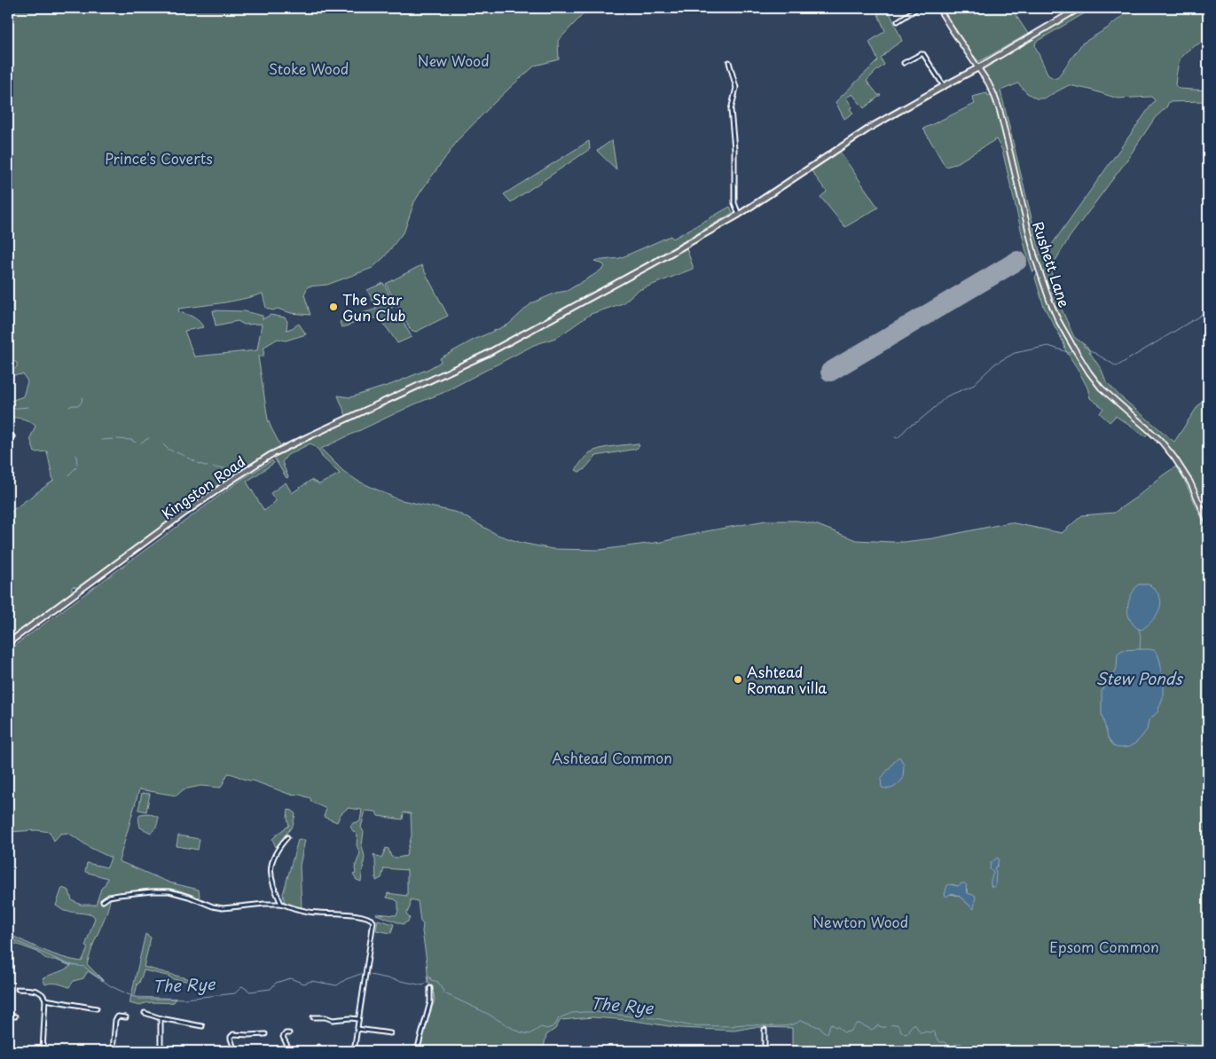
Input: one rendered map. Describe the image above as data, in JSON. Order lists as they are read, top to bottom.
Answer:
{
  "streets": {
    "highway": ["Kingston Road"],
    "main road": ["Rushett Lane"]
  },
  "crossings": [
    ["Rushett Lane", "Kingston Road"]
  ],
  "water": ["Stew Ponds", "The Rye"],
  "parks": [
    "New Wood",
    "Stoke Wood",
    "Prince's Coverts",
    "Ashtead Common",
    "Newton Wood",
    "Epsom Common"
  ],
  "places": ["The Star Gun Club", "Ashtead Roman villa"]
}
